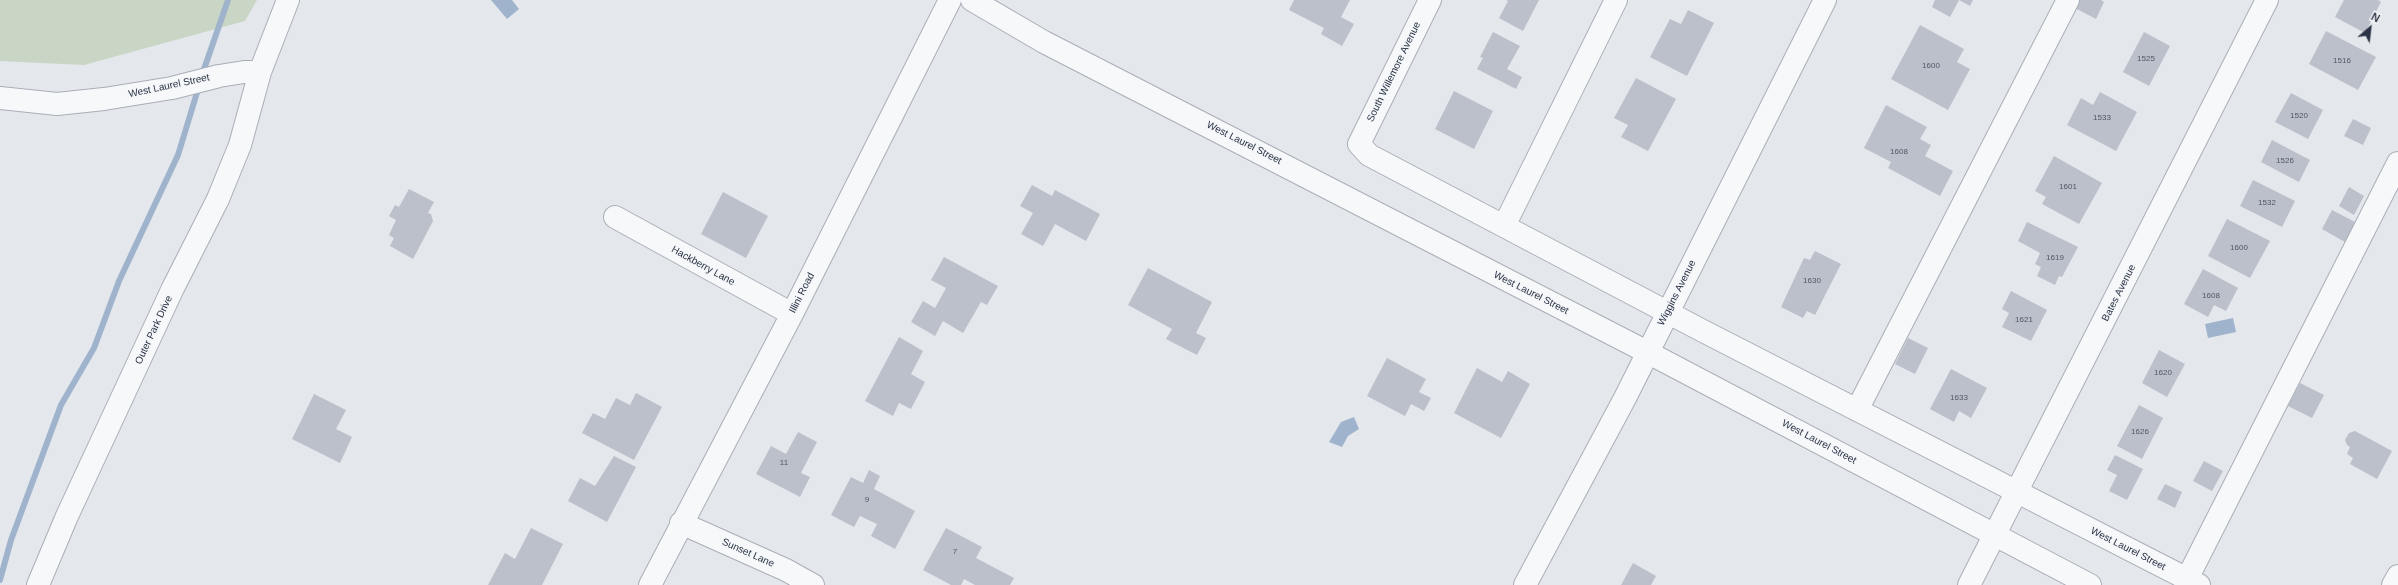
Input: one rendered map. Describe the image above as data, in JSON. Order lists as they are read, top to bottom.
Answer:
{
  "streets": {
    "street": [
      "South Willemore Avenue",
      "West Laurel Street",
      "Hackberry Lane",
      "Illini Road",
      "Wiggins Avenue",
      "Bates Avenue",
      "Outer Park Drive",
      "Sunset Lane"
    ]
  },
  "crossings": [
    ["South Willemore Avenue", "West Laurel Street"],
    ["West Laurel Street", "Wiggins Avenue"],
    ["West Laurel Street", "Bates Avenue"],
    ["West Laurel Street", "Outer Park Drive"],
    ["Hackberry Lane", "Illini Road"],
    ["Illini Road", "Sunset Lane"]
  ],
  "house_numbers": [
    "1525",
    "1516",
    "1600",
    "1520",
    "1533",
    "1608",
    "1526",
    "1601",
    "1532",
    "1600",
    "1619",
    "1630",
    "1608",
    "1621",
    "1620",
    "1633",
    "1626",
    "11",
    "9",
    "7"
  ],
  "north": "top right"
}
